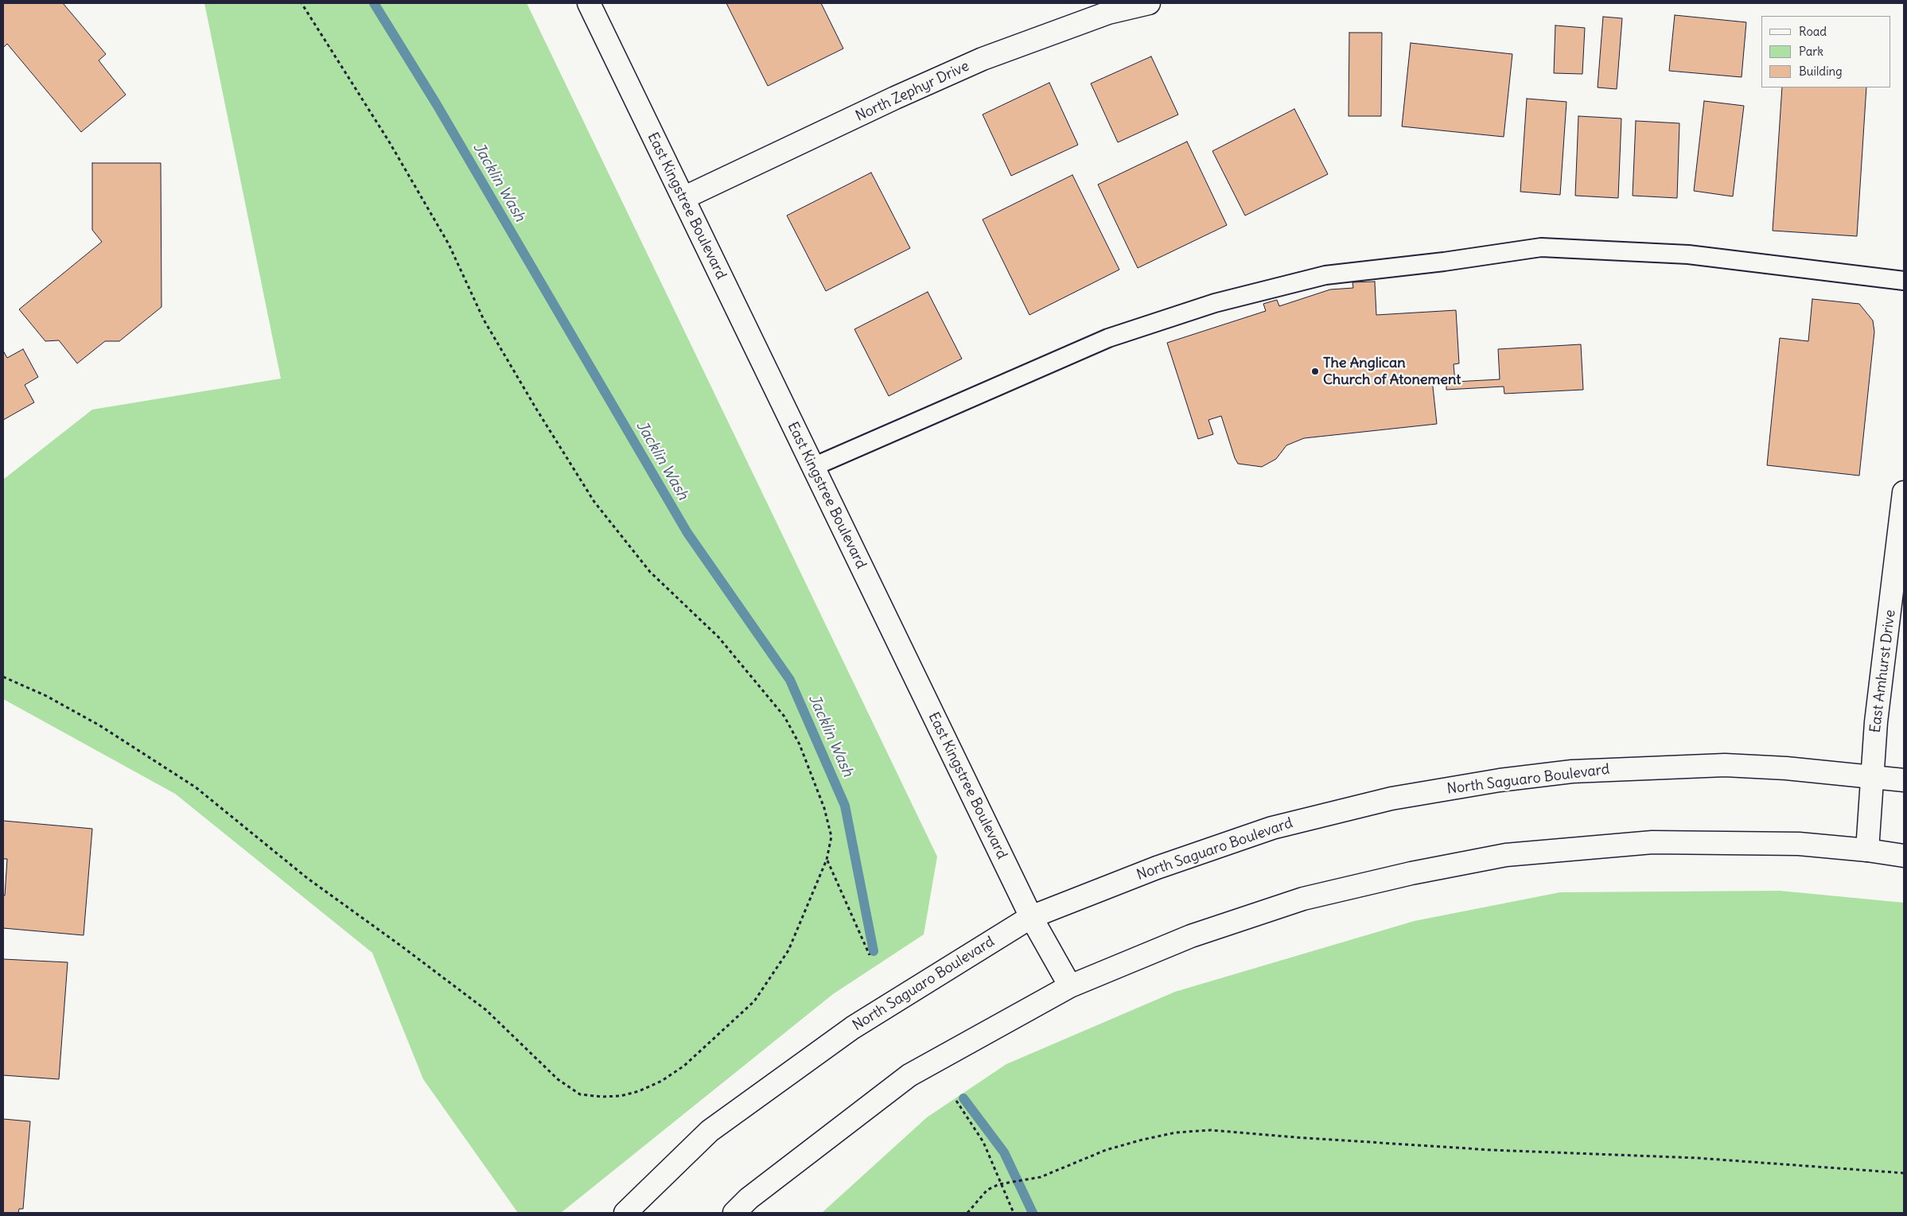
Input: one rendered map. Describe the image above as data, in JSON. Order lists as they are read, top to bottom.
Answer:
{
  "streets": {
    "main road": [
      "North Zephyr Drive",
      "East Kingstree Boulevard",
      "East Amhurst Drive",
      "North Saguaro Boulevard"
    ]
  },
  "crossings": [
    ["North Zephyr Drive", "East Kingstree Boulevard"],
    ["East Kingstree Boulevard", "North Saguaro Boulevard"],
    ["East Amhurst Drive", "North Saguaro Boulevard"]
  ],
  "water": ["Jacklin Wash"],
  "places": ["The Anglican Church of Atonement"],
  "legend": ["Road", "Park", "Building"]
}
